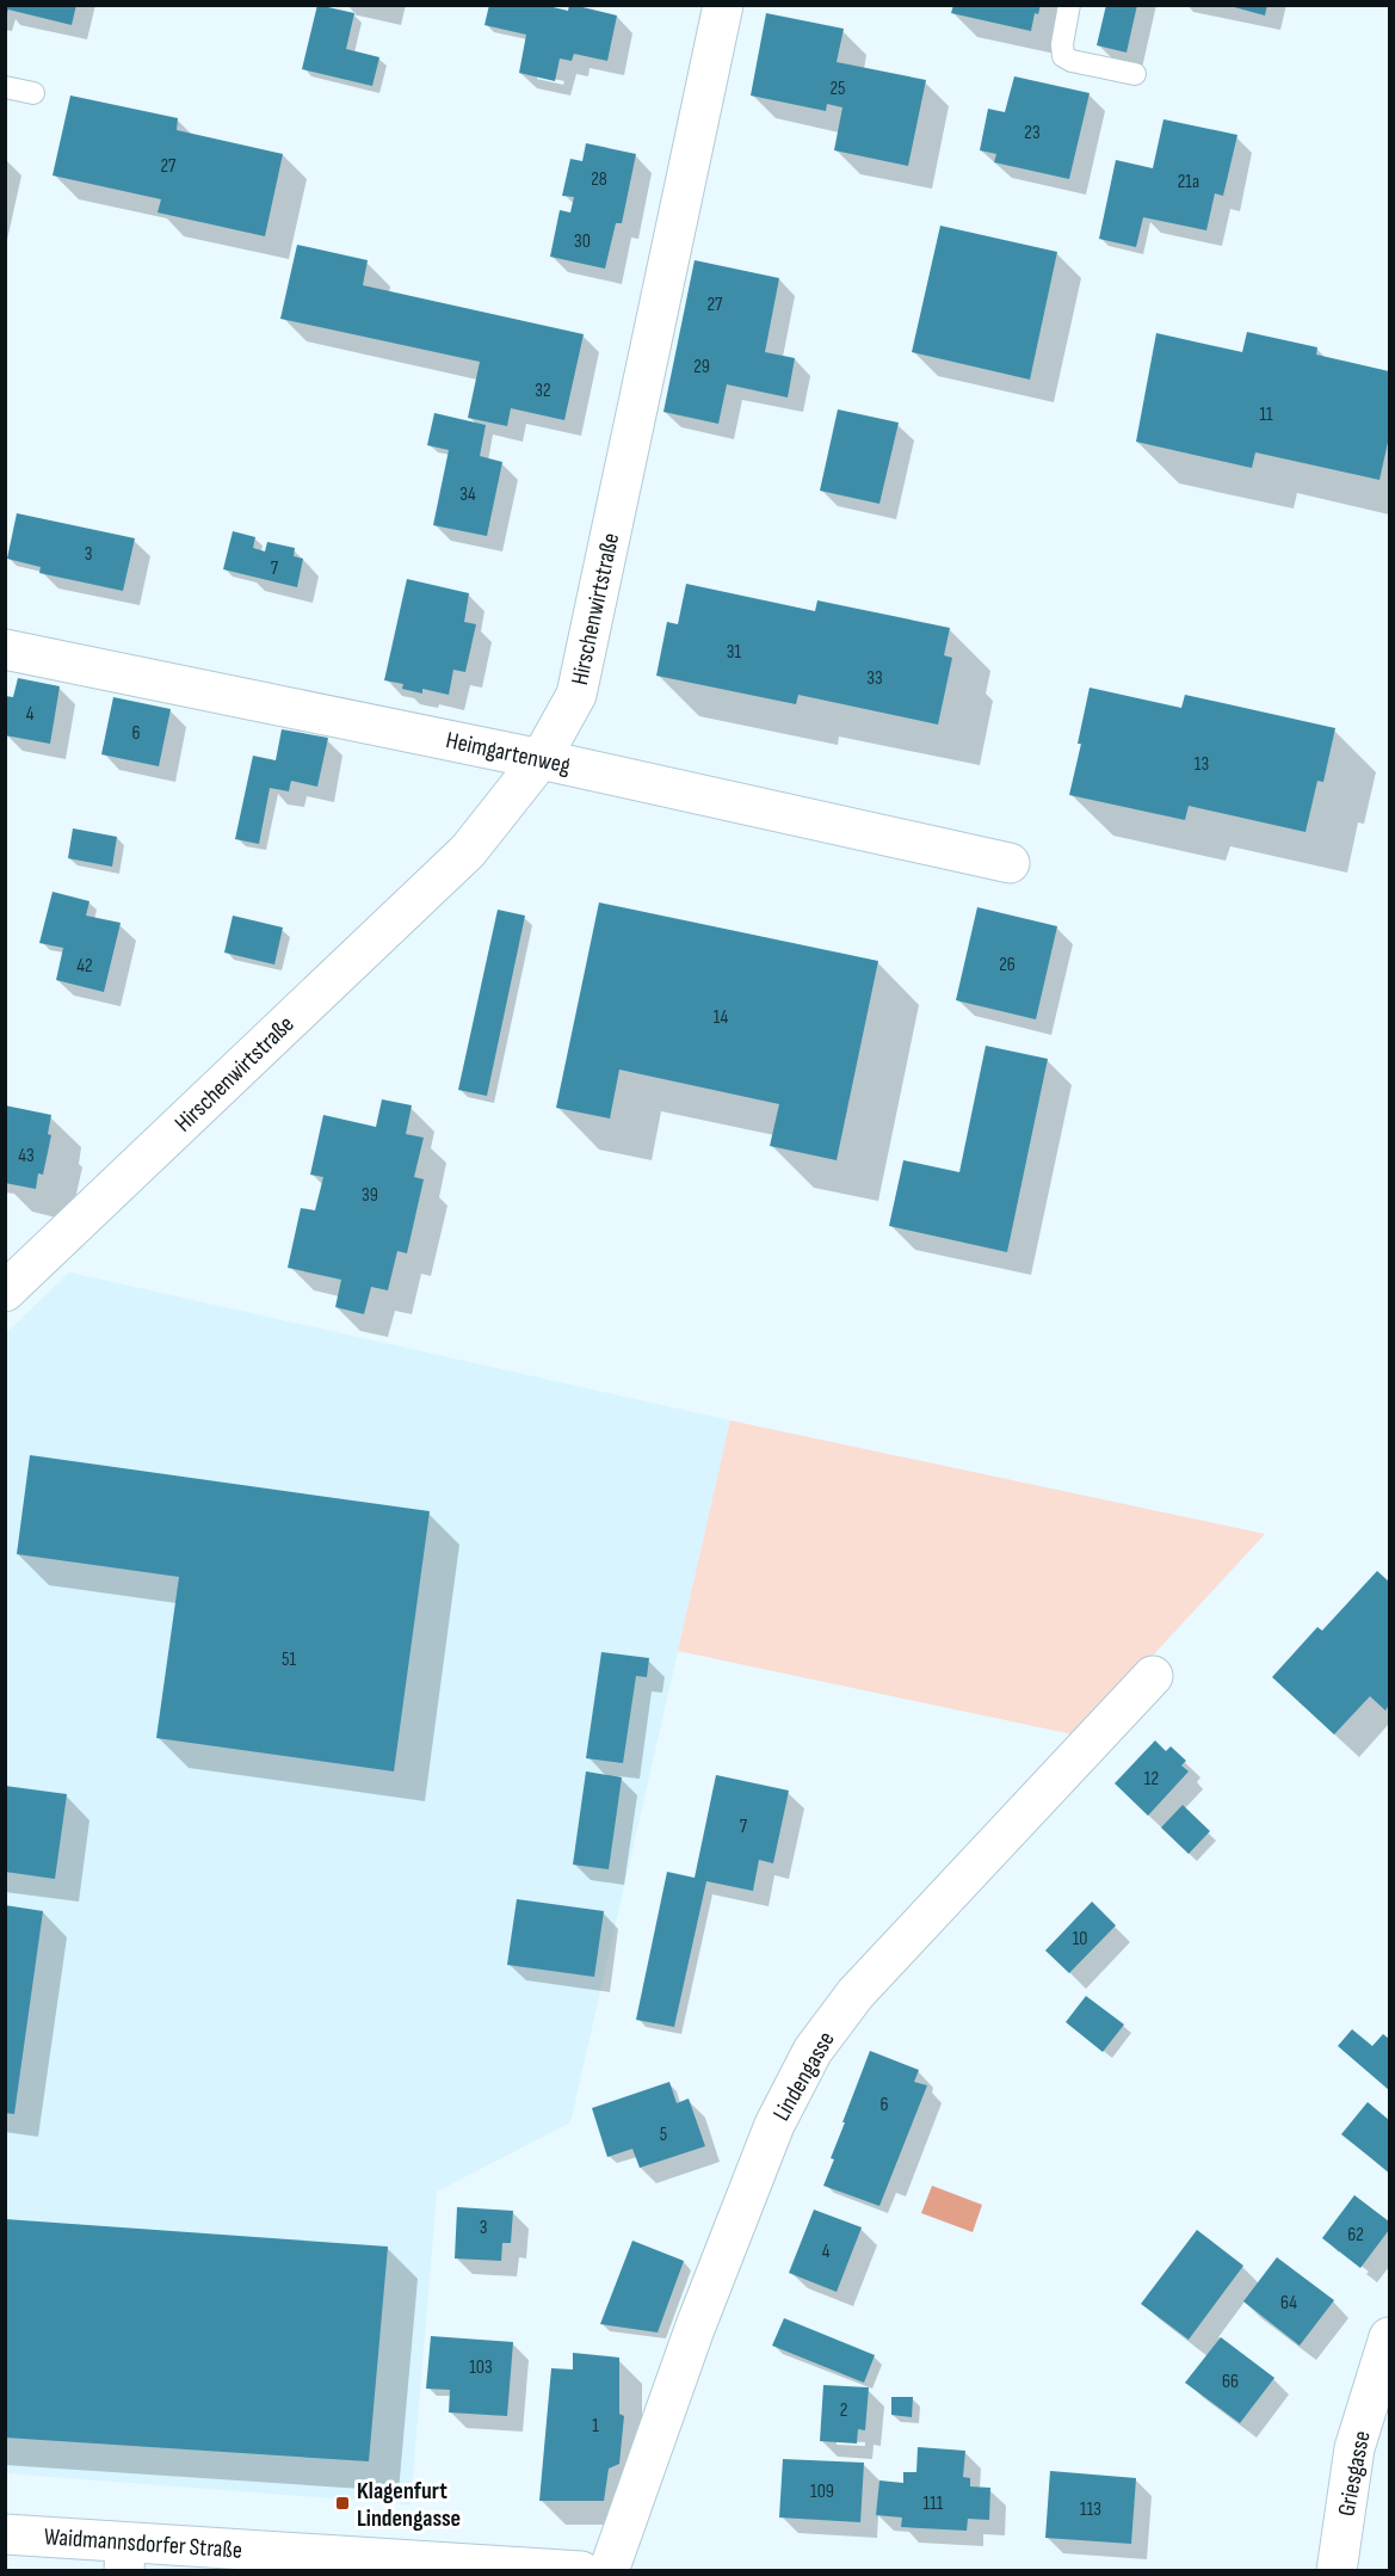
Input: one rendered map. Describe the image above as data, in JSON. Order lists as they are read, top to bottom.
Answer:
{
  "streets": {
    "street": [
      "Hirschenwirtstraße",
      "Heimgartenweg",
      "Lindengasse",
      "Griesgasse",
      "Waidmannsdorfer Straße"
    ]
  },
  "crossings": [
    ["Hirschenwirtstraße", "Heimgartenweg"]
  ],
  "places": {
    "transit": ["Klagenfurt Lindengasse"]
  },
  "house_numbers": [
    "25",
    "23",
    "27",
    "28",
    "21a",
    "30",
    "27",
    "29",
    "32",
    "11",
    "34",
    "3",
    "7",
    "31",
    "33",
    "4",
    "6",
    "13",
    "26",
    "42",
    "14",
    "43",
    "39",
    "51",
    "12",
    "7",
    "10",
    "6",
    "5",
    "3",
    "62",
    "4",
    "64",
    "103",
    "66",
    "2",
    "1",
    "109",
    "111",
    "113"
  ]
}
